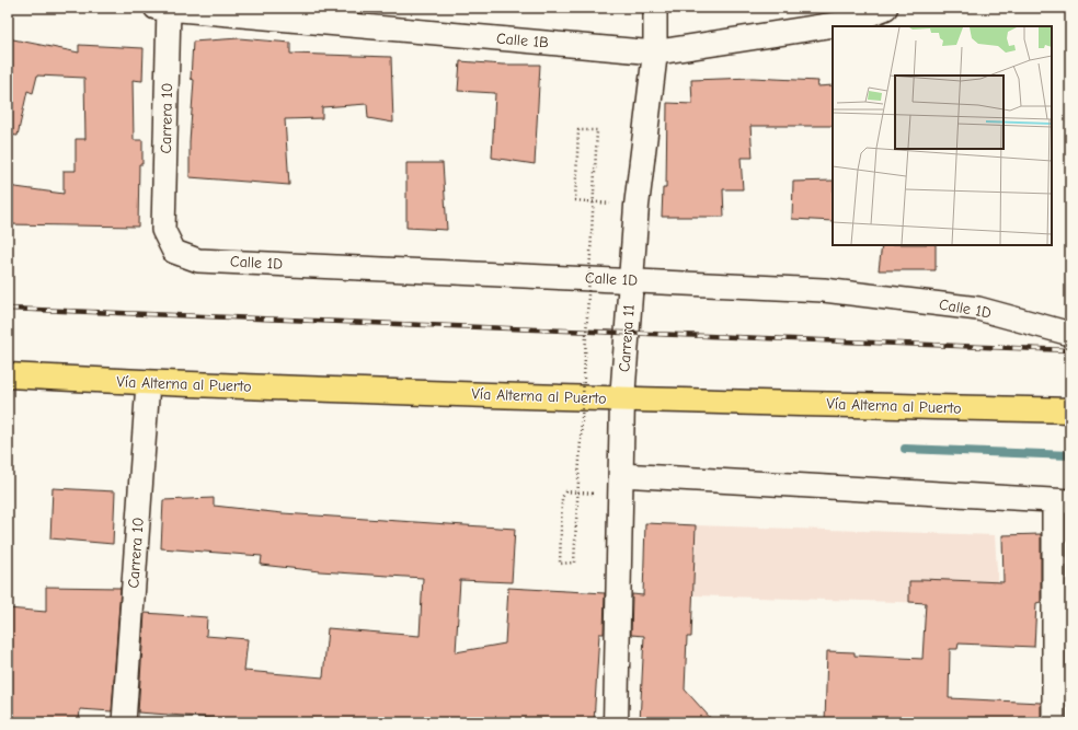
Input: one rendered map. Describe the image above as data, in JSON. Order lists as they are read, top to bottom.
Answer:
{
  "streets": {
    "main road": ["Vía Alterna al Puerto"],
    "street": [
      "Calle 1B",
      "Carrera 10",
      "Calle 1D",
      "Carrera 11"
    ]
  },
  "crossings": [
    ["Calle 1B", "Carrera 10"],
    ["Calle 1B", "Carrera 11"],
    ["Carrera 10", "Calle 1D"],
    ["Carrera 10", "Vía Alterna al Puerto"],
    ["Calle 1D", "Carrera 11"],
    ["Carrera 11", "Vía Alterna al Puerto"]
  ]
}
